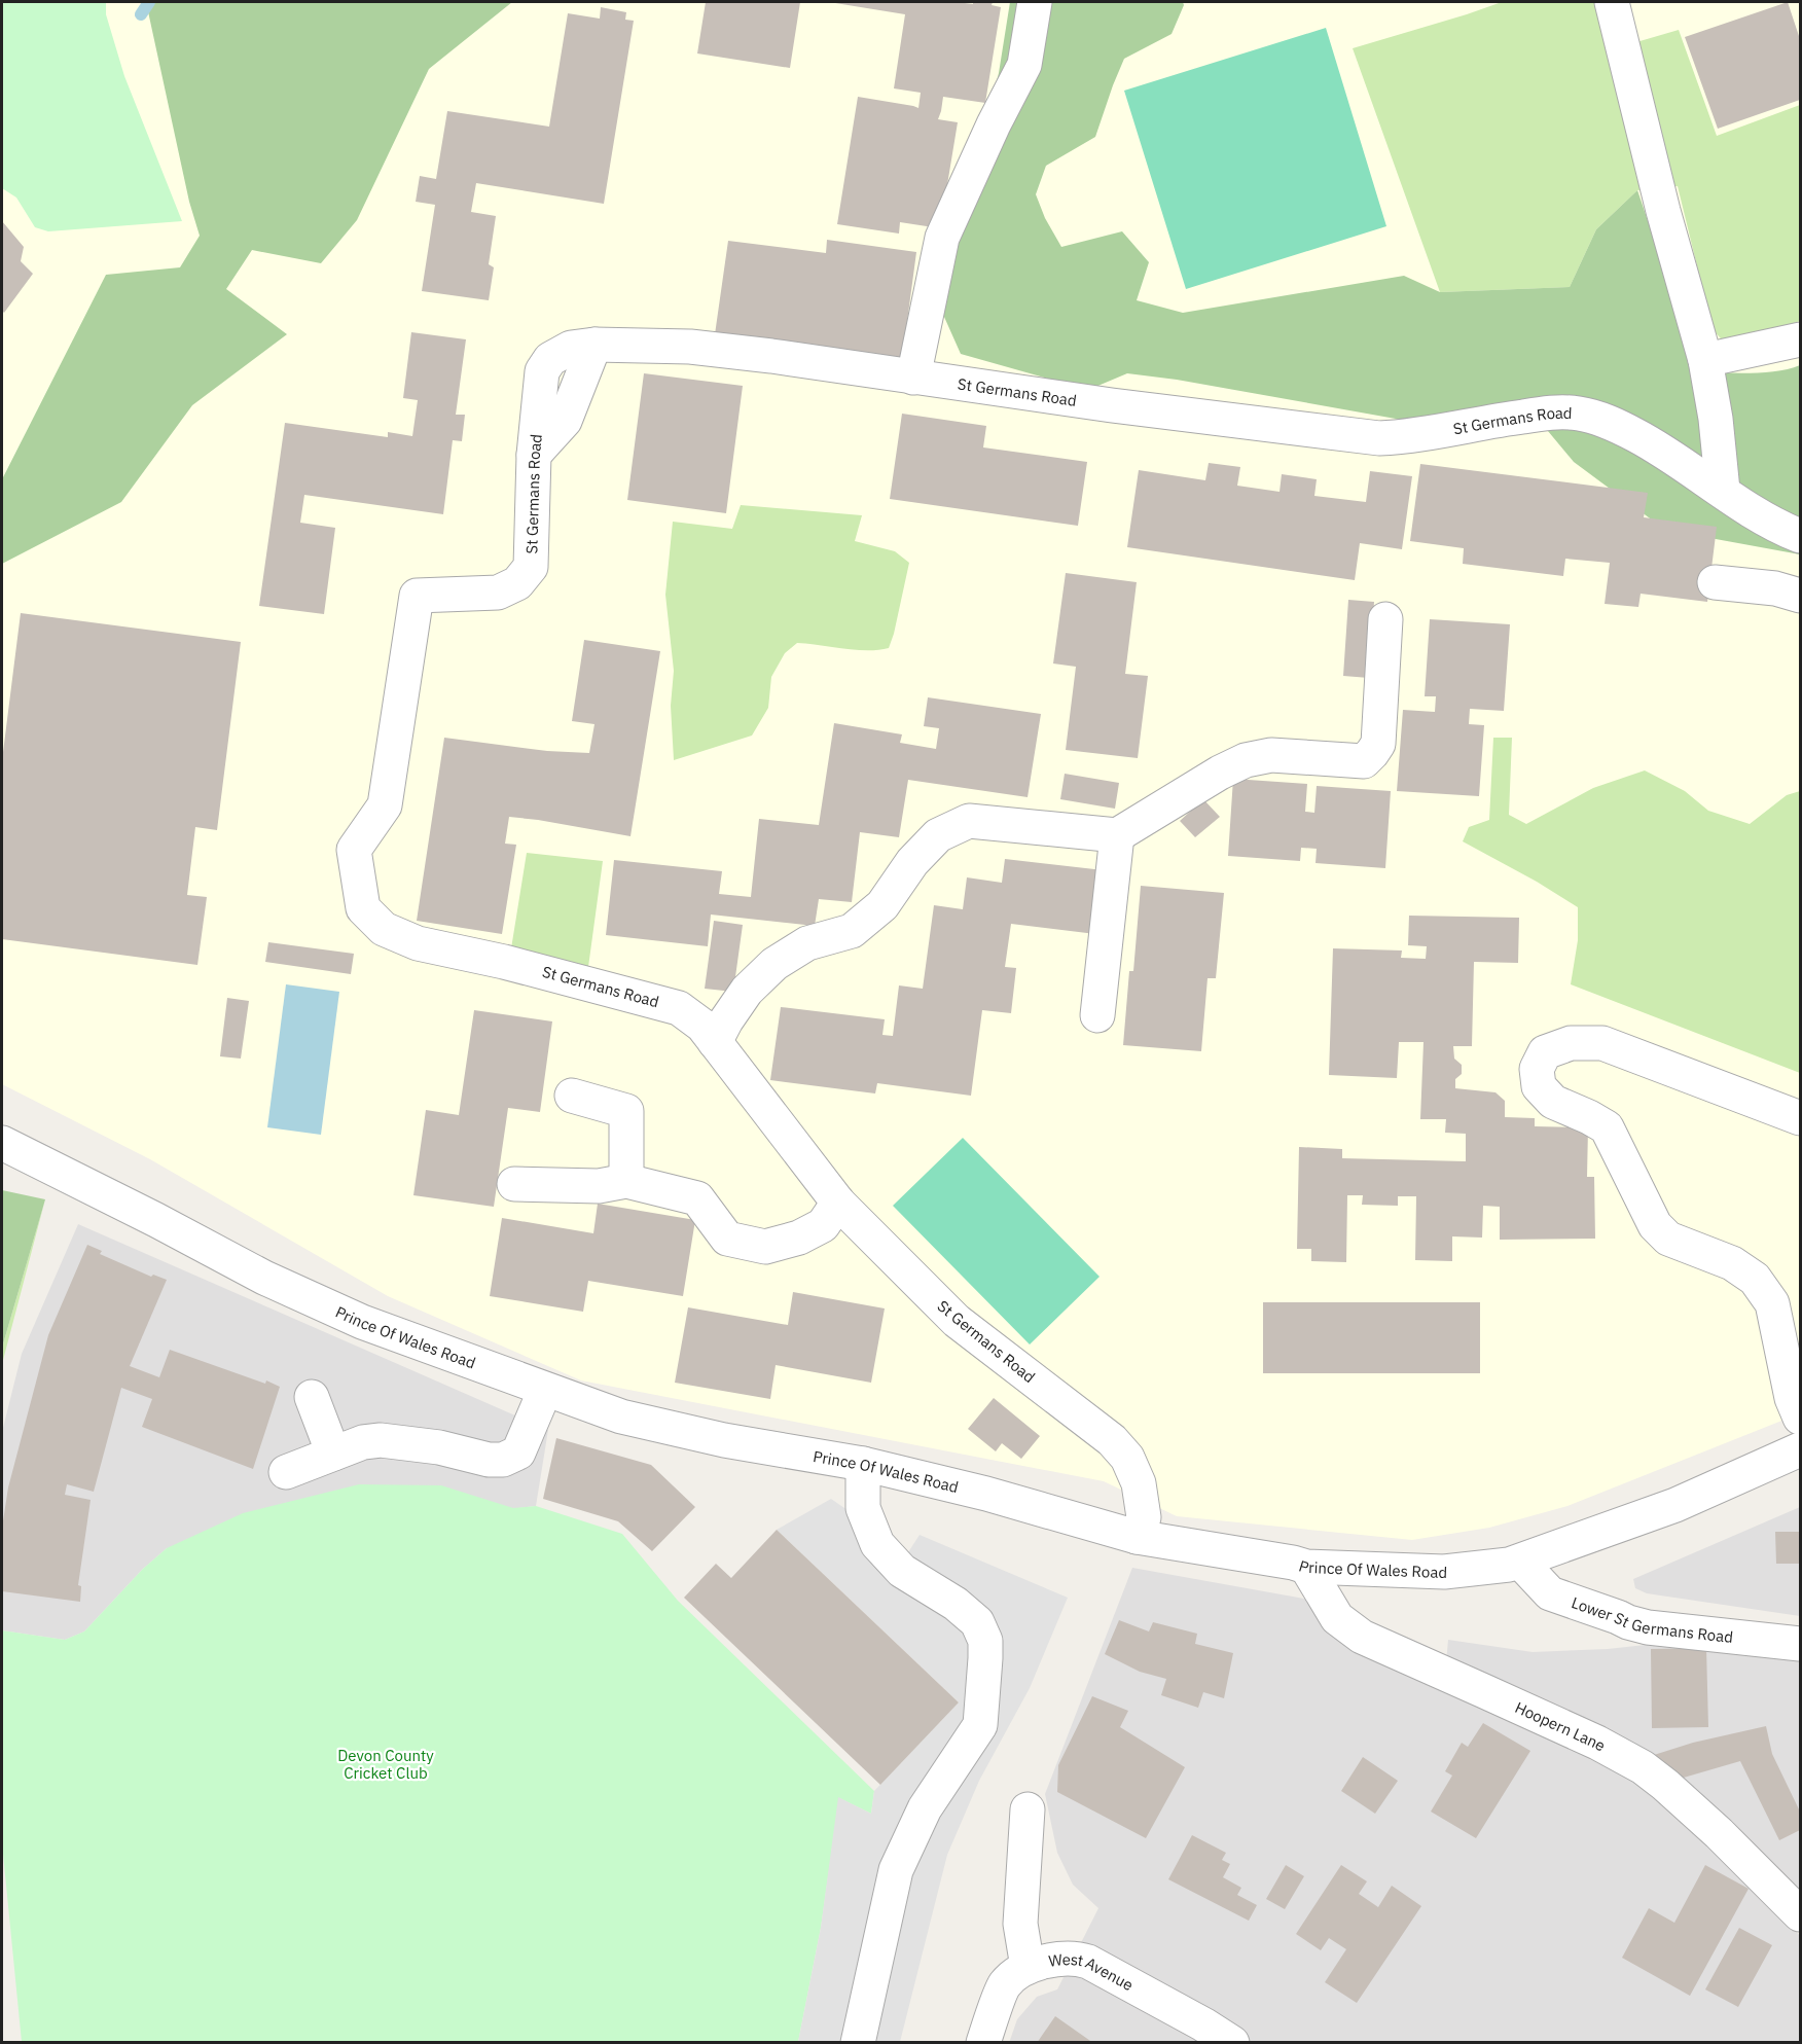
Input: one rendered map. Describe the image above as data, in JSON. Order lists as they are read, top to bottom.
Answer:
{
  "streets": {
    "street": [
      "St Germans Road",
      "Prince Of Wales Road",
      "Lower St Germans Road",
      "Hoopern Lane",
      "West Avenue"
    ]
  },
  "crossings": [
    ["St Germans Road", "Prince Of Wales Road"],
    ["Prince Of Wales Road", "Lower St Germans Road"],
    ["Prince Of Wales Road", "Hoopern Lane"]
  ],
  "parks": ["Devon County Cricket Club"]
}
